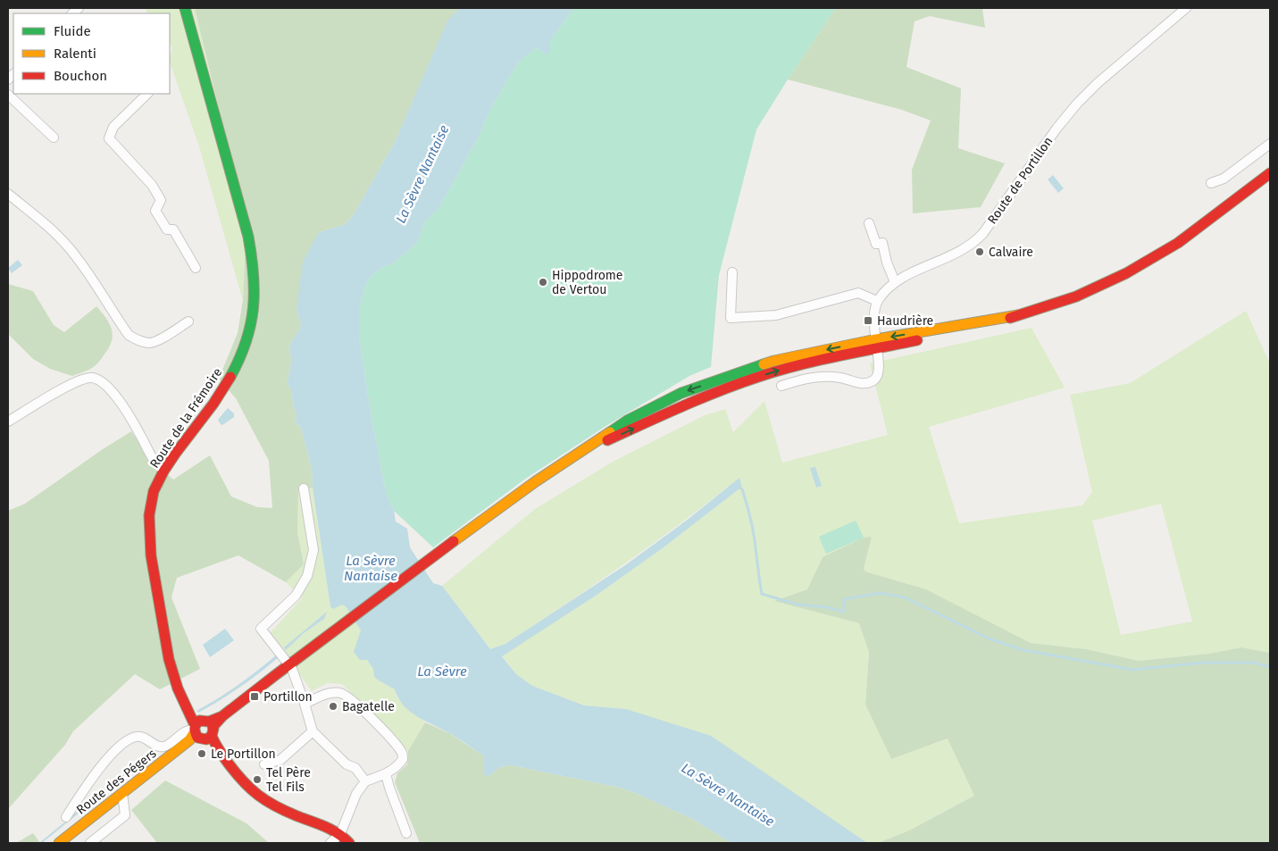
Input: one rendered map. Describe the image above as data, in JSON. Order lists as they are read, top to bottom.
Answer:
{
  "streets": {
    "street": ["Route de Portillon", "Route de la Frémoire", "Route des Pégers"]
  },
  "crossings": [
    ["Route de la Frémoire", "Route des Pégers"]
  ],
  "water": ["La Sèvre Nantaise", "La Sèvre"],
  "places": {
    "other": [
      "Calvaire",
      "Hippodrome de Vertou",
      "Bagatelle",
      "Le Portillon",
      "Tel Père Tel Fils"
    ],
    "transit": ["Haudrière", "Portillon"]
  },
  "legend": ["Fluide", "Ralenti", "Bouchon"]
}
